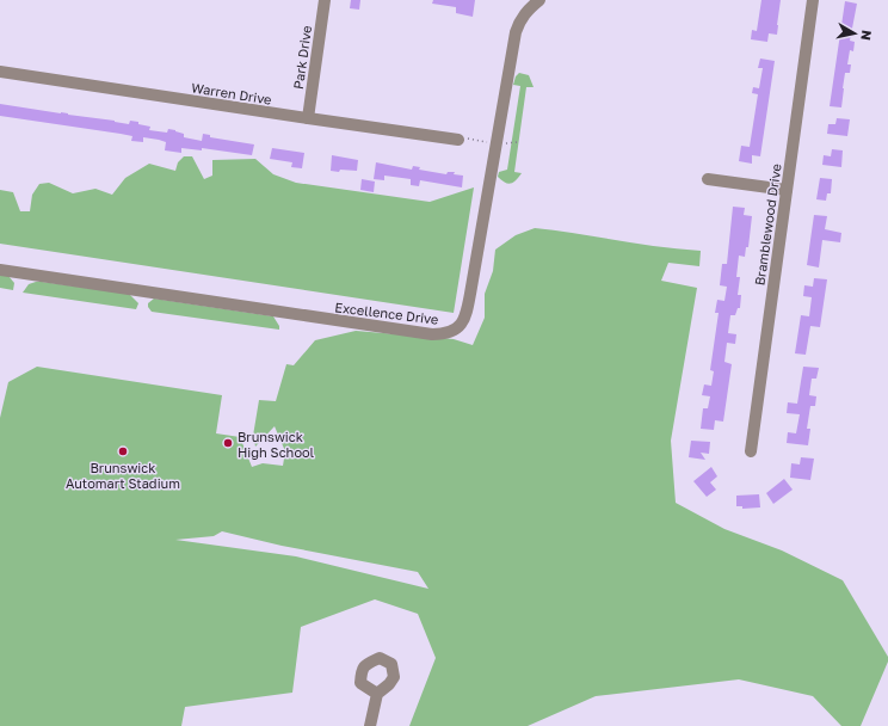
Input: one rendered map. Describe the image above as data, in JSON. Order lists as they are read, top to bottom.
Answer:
{
  "streets": {
    "street": [
      "Park Drive",
      "Warren Drive",
      "Bramblewood Drive",
      "Excellence Drive"
    ]
  },
  "crossings": [
    ["Park Drive", "Warren Drive"]
  ],
  "places": ["Brunswick High School", "Brunswick Automart Stadium"],
  "north": "right"
}
